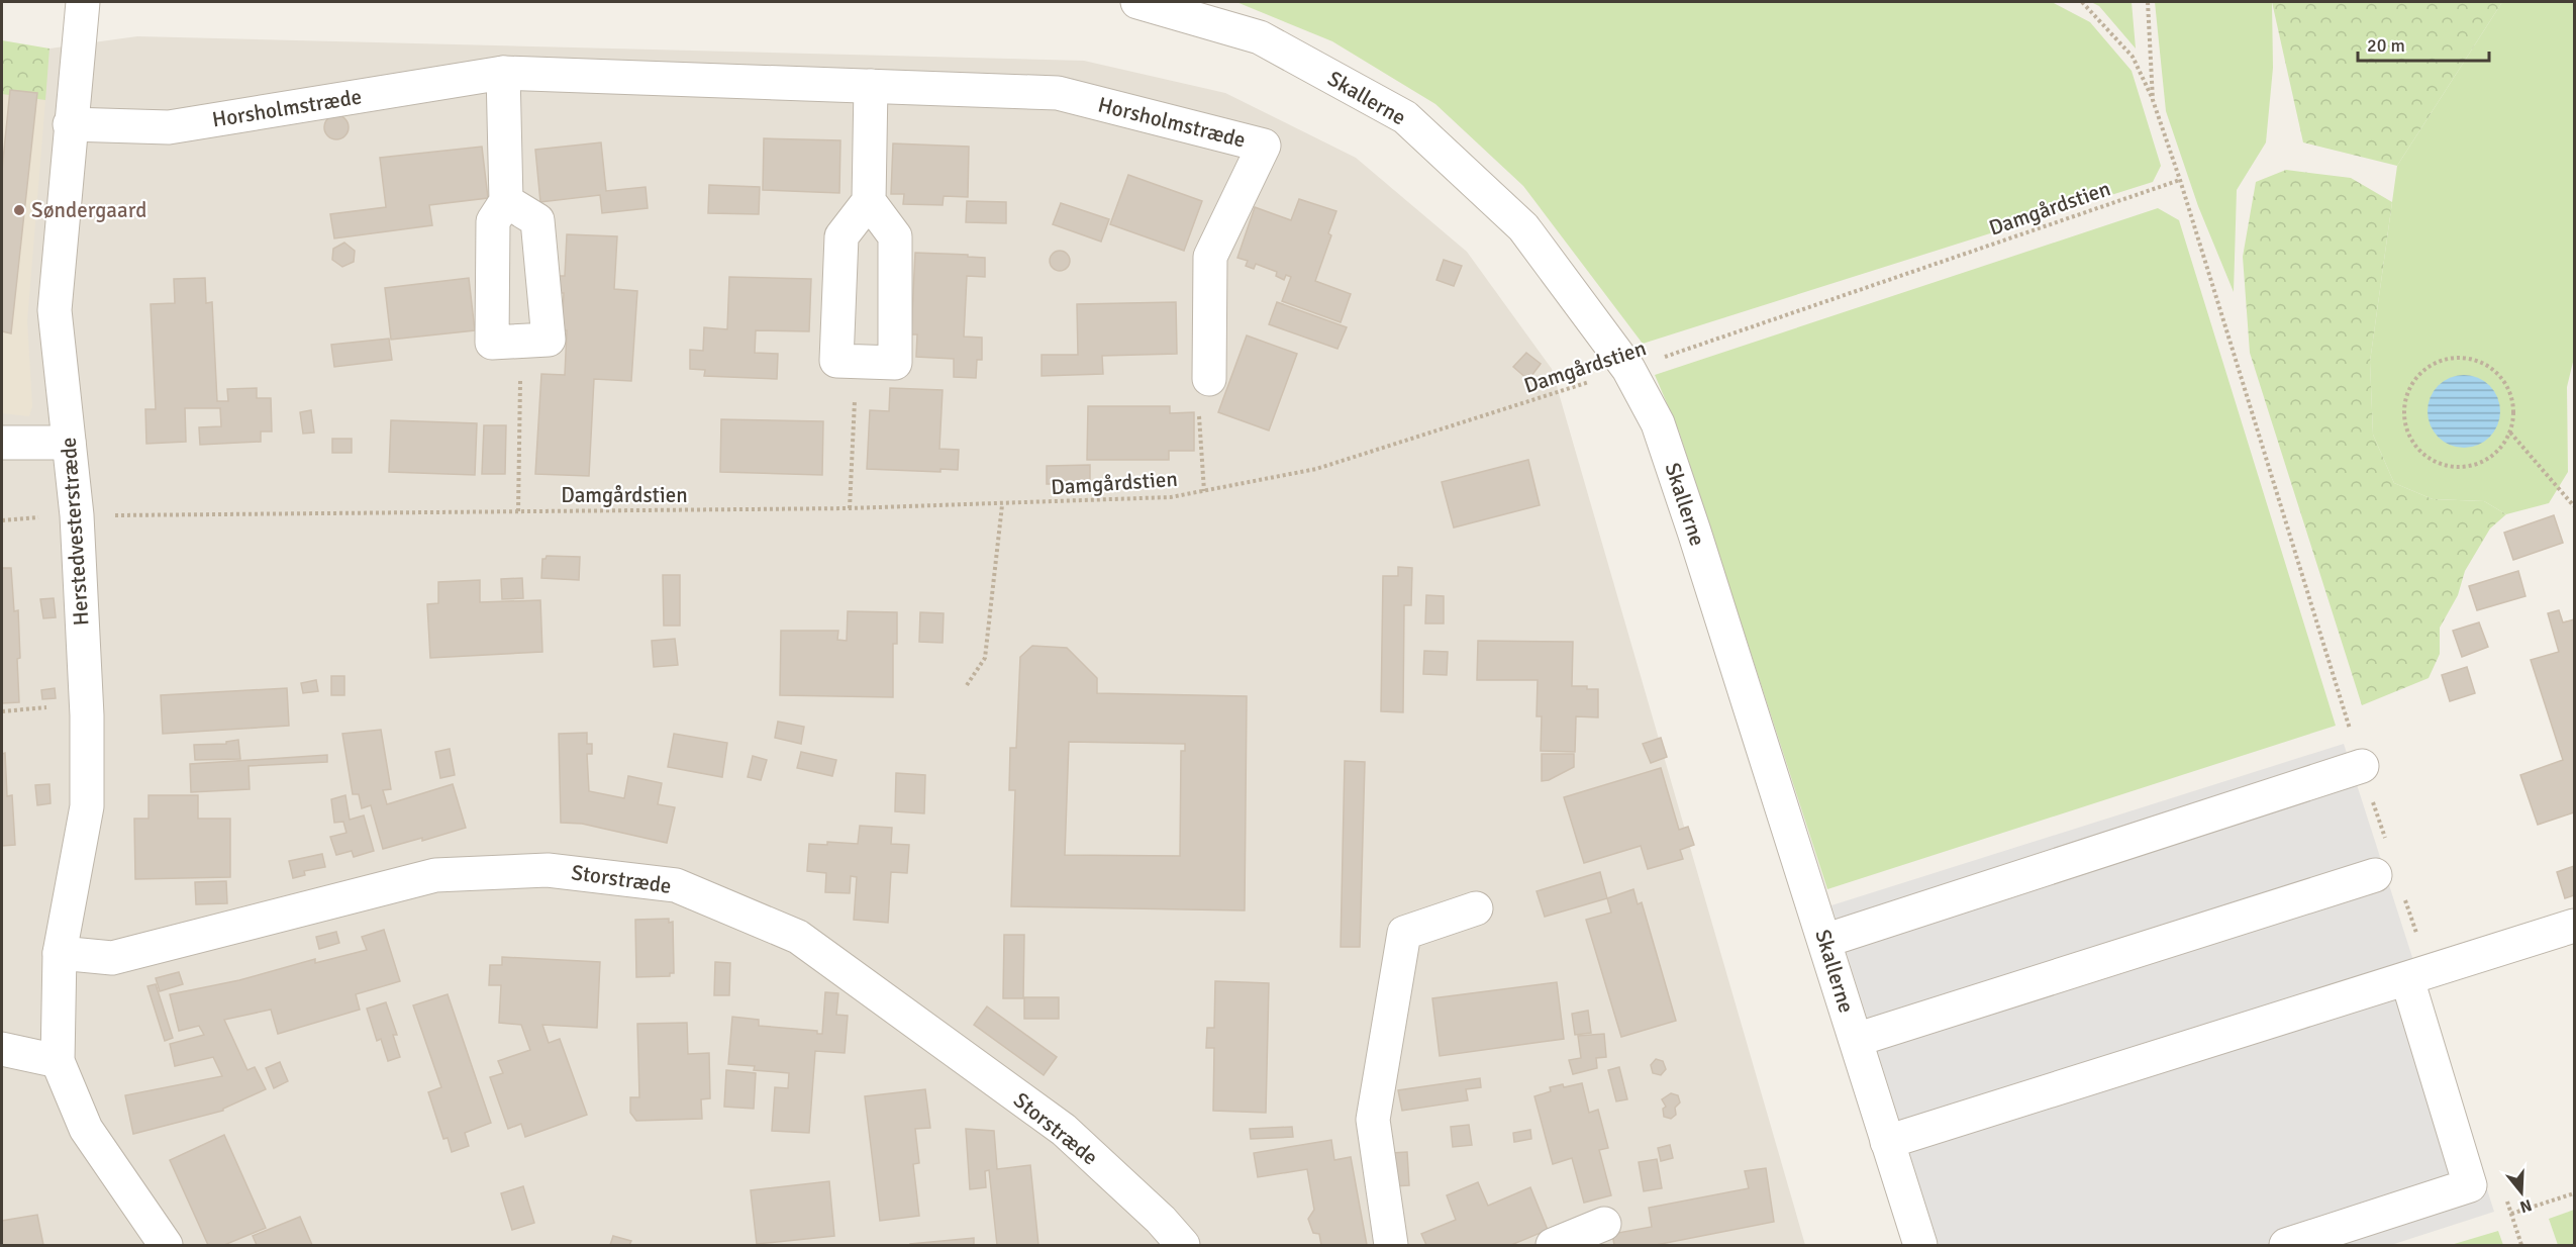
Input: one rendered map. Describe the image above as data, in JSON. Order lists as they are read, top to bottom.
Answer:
{
  "streets": {
    "street": [
      "Skallerne",
      "Horsholmstræde",
      "Herstedvesterstræde",
      "Storstræde"
    ],
    "path": ["Damgårdstien"]
  },
  "crossings": [
    ["Skallerne", "Damgårdstien"],
    ["Horsholmstræde", "Herstedvesterstræde"],
    ["Damgårdstien", "Herstedvesterstræde"],
    ["Herstedvesterstræde", "Storstræde"]
  ],
  "places": ["Søndergaard"],
  "scale_bar": "20 m",
  "north": "bottom"
}
